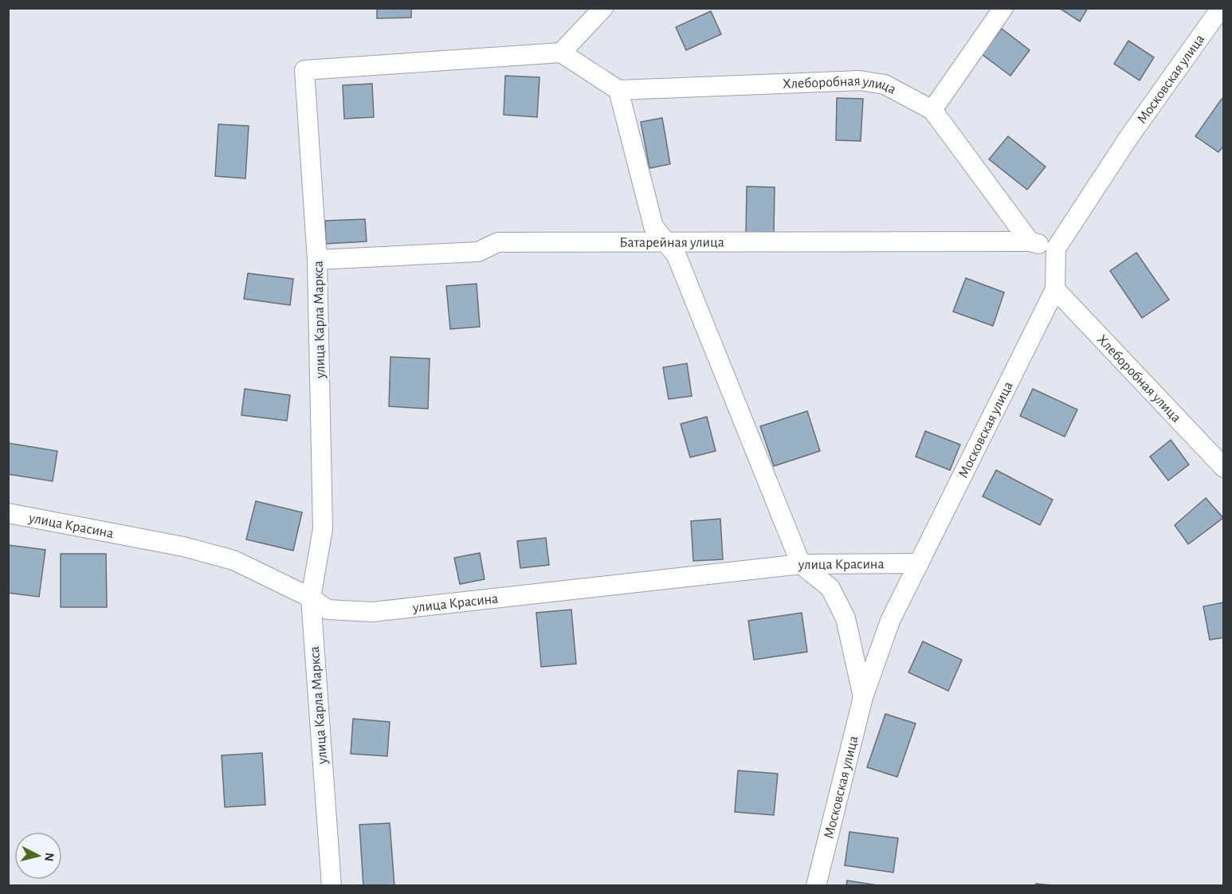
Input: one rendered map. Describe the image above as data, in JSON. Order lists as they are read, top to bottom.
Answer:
{
  "streets": {
    "street": [
      "Московская улица",
      "Хлеборобная улица",
      "Батарейная улица",
      "улица Карла Маркса",
      "улица Красина"
    ]
  },
  "crossings": [
    ["Московская улица", "Хлеборобная улица"],
    ["Московская улица", "улица Красина"],
    ["Хлеборобная улица", "Батарейная улица"],
    ["Батарейная улица", "улица Карла Маркса"],
    ["улица Карла Маркса", "улица Красина"]
  ],
  "north": "right"
}
